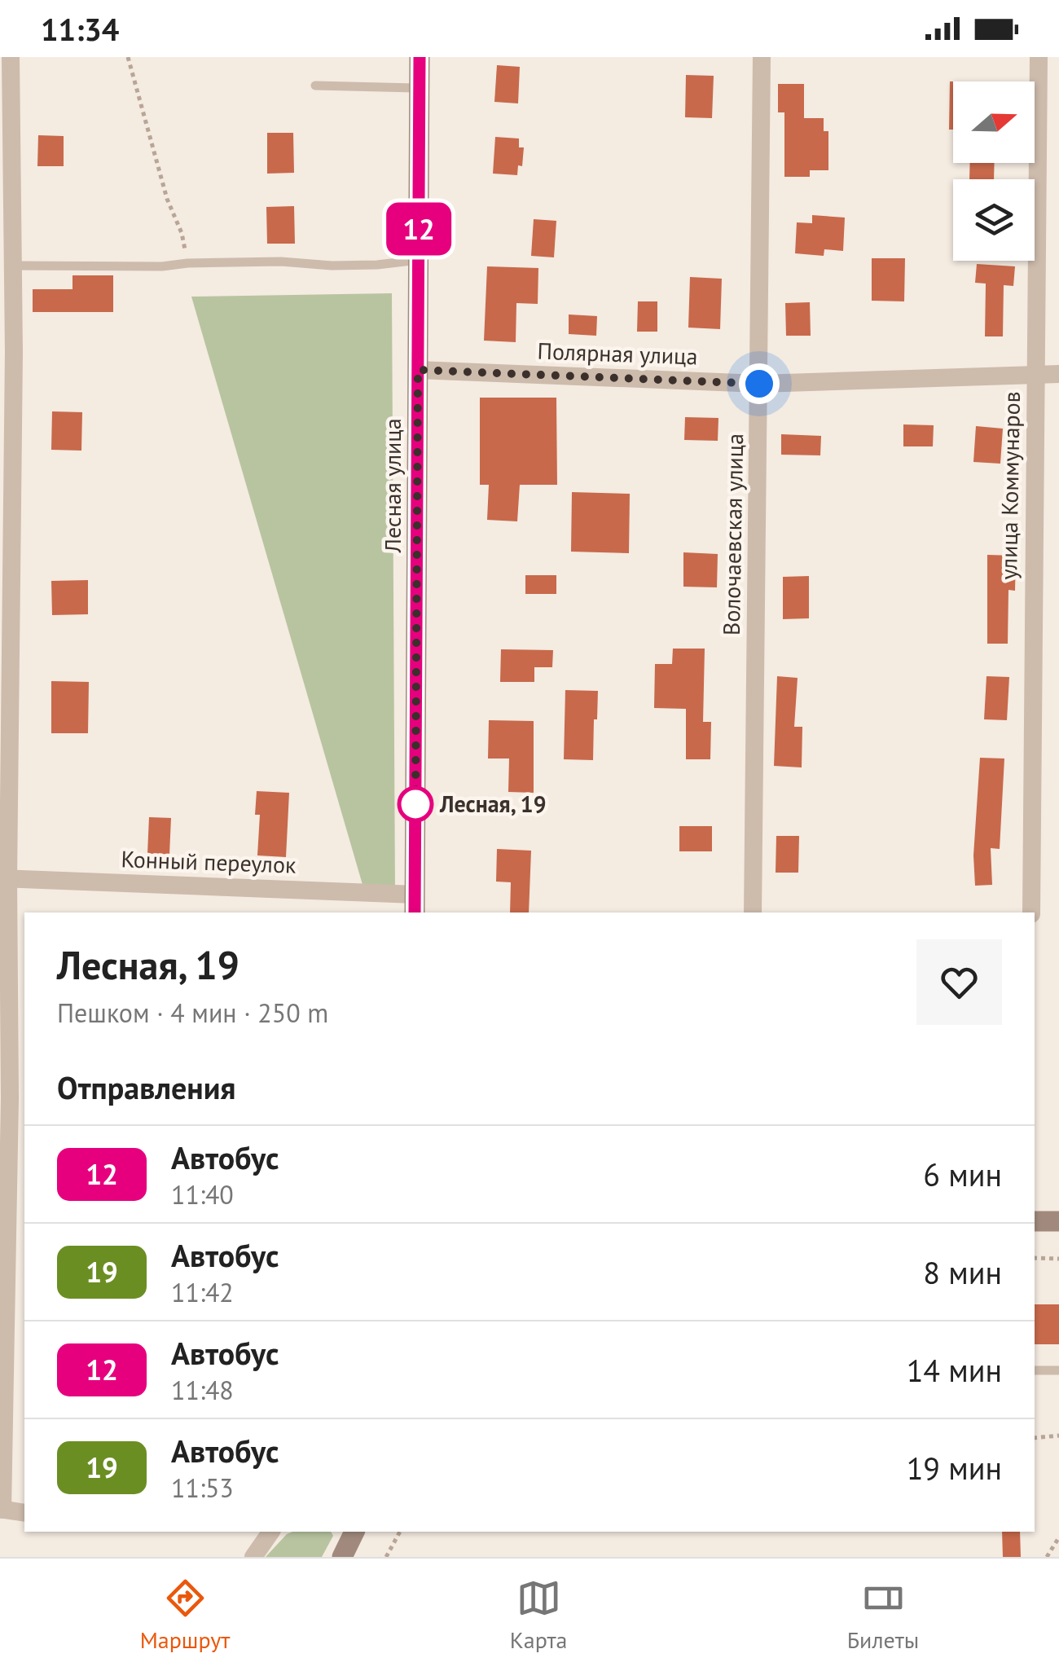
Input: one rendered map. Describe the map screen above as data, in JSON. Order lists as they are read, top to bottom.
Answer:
{
  "streets": {
    "street": [
      "Полярная улица",
      "Лесная улица",
      "улица Коммунаров",
      "Волочаевская улица",
      "Конный переулок"
    ]
  },
  "crossings": [
    ["Полярная улица", "Лесная улица"],
    ["Полярная улица", "улица Коммунаров"],
    ["Полярная улица", "Волочаевская улица"],
    ["Лесная улица", "Конный переулок"]
  ],
  "places": ["Лесная, 19"],
  "lines": ["bus line 12"],
  "north": "right",
  "page": {
    "status": "11:34",
    "on_map": "12",
    "heading": [
      ["Лесная, 19", "Пешком · 4 мин · 250 m"],
      "Отправления"
    ],
    "list": [
      {
        "mark": "12",
        "name": "Автобус",
        "note": "11:40",
        "value": "6 мин"
      },
      {
        "mark": "19",
        "name": "Автобус",
        "note": "11:42",
        "value": "8 мин"
      },
      {
        "mark": "12",
        "name": "Автобус",
        "note": "11:48",
        "value": "14 мин"
      },
      {
        "mark": "19",
        "name": "Автобус",
        "note": "11:53",
        "value": "19 мин"
      }
    ],
    "tabs": ["Маршрут", "Карта", "Билеты"]
  }
}
